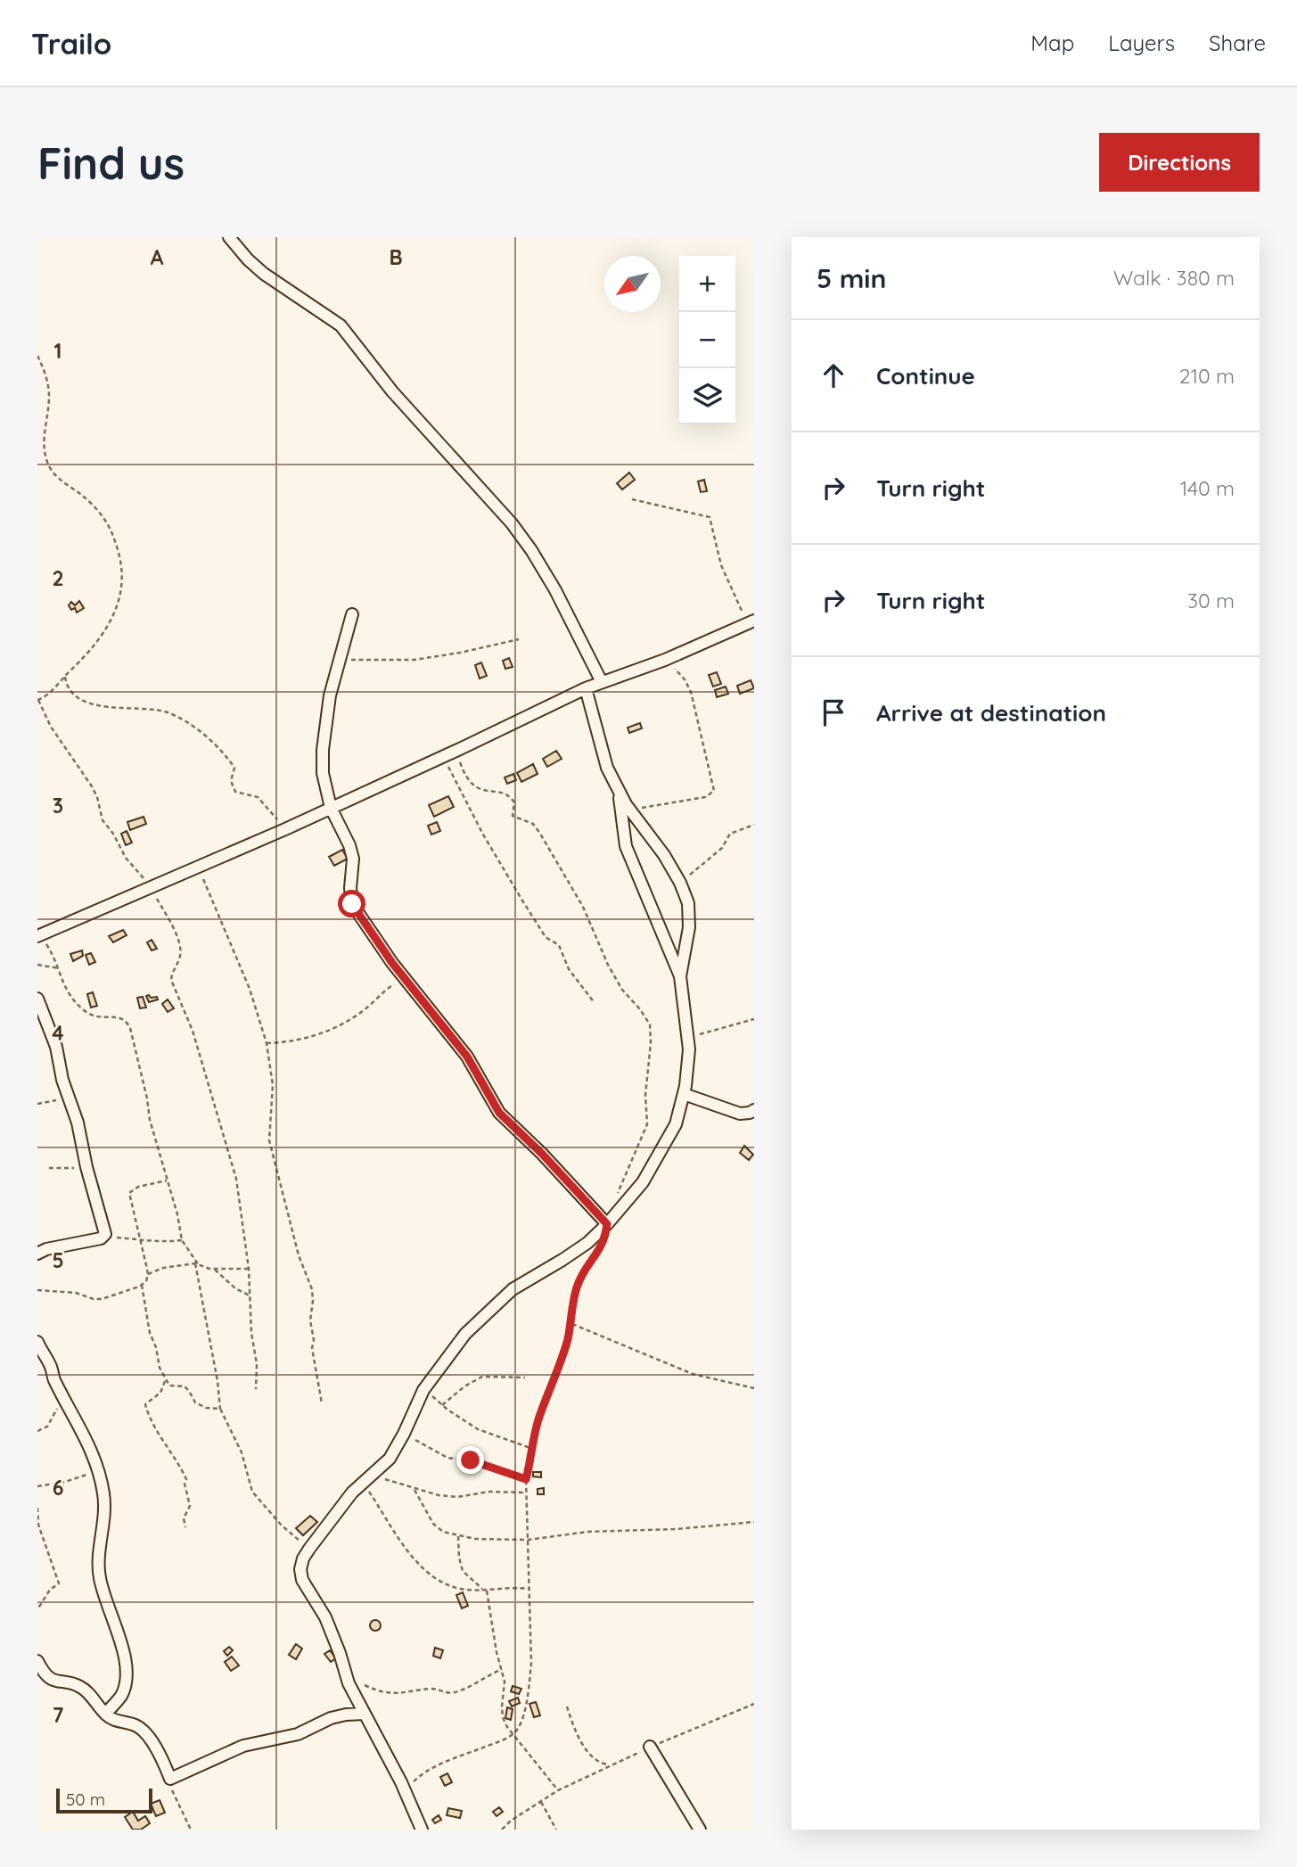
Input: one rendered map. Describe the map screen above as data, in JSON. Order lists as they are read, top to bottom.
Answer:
{
  "scale_bar": "50 m",
  "north": "bottom left",
  "page": {
    "header": "Trailo",
    "nav": ["Map", "Layers", "Share"],
    "buttons": "Directions",
    "title": "Find us",
    "heading": ["5 min", "Walk · 380 m"],
    "map_buttons": ["+", "−"],
    "list": [
      ["Continue", "210 m"],
      ["Turn right", "140 m"],
      ["Turn right", "30 m"],
      "Arrive at destination"
    ],
    "scale": "50 m"
  },
  "grid": {
    "columns": ["A", "B"],
    "rows": [
      "1",
      "2",
      "3",
      "4",
      "5",
      "6",
      "7"
    ]
  }
}
